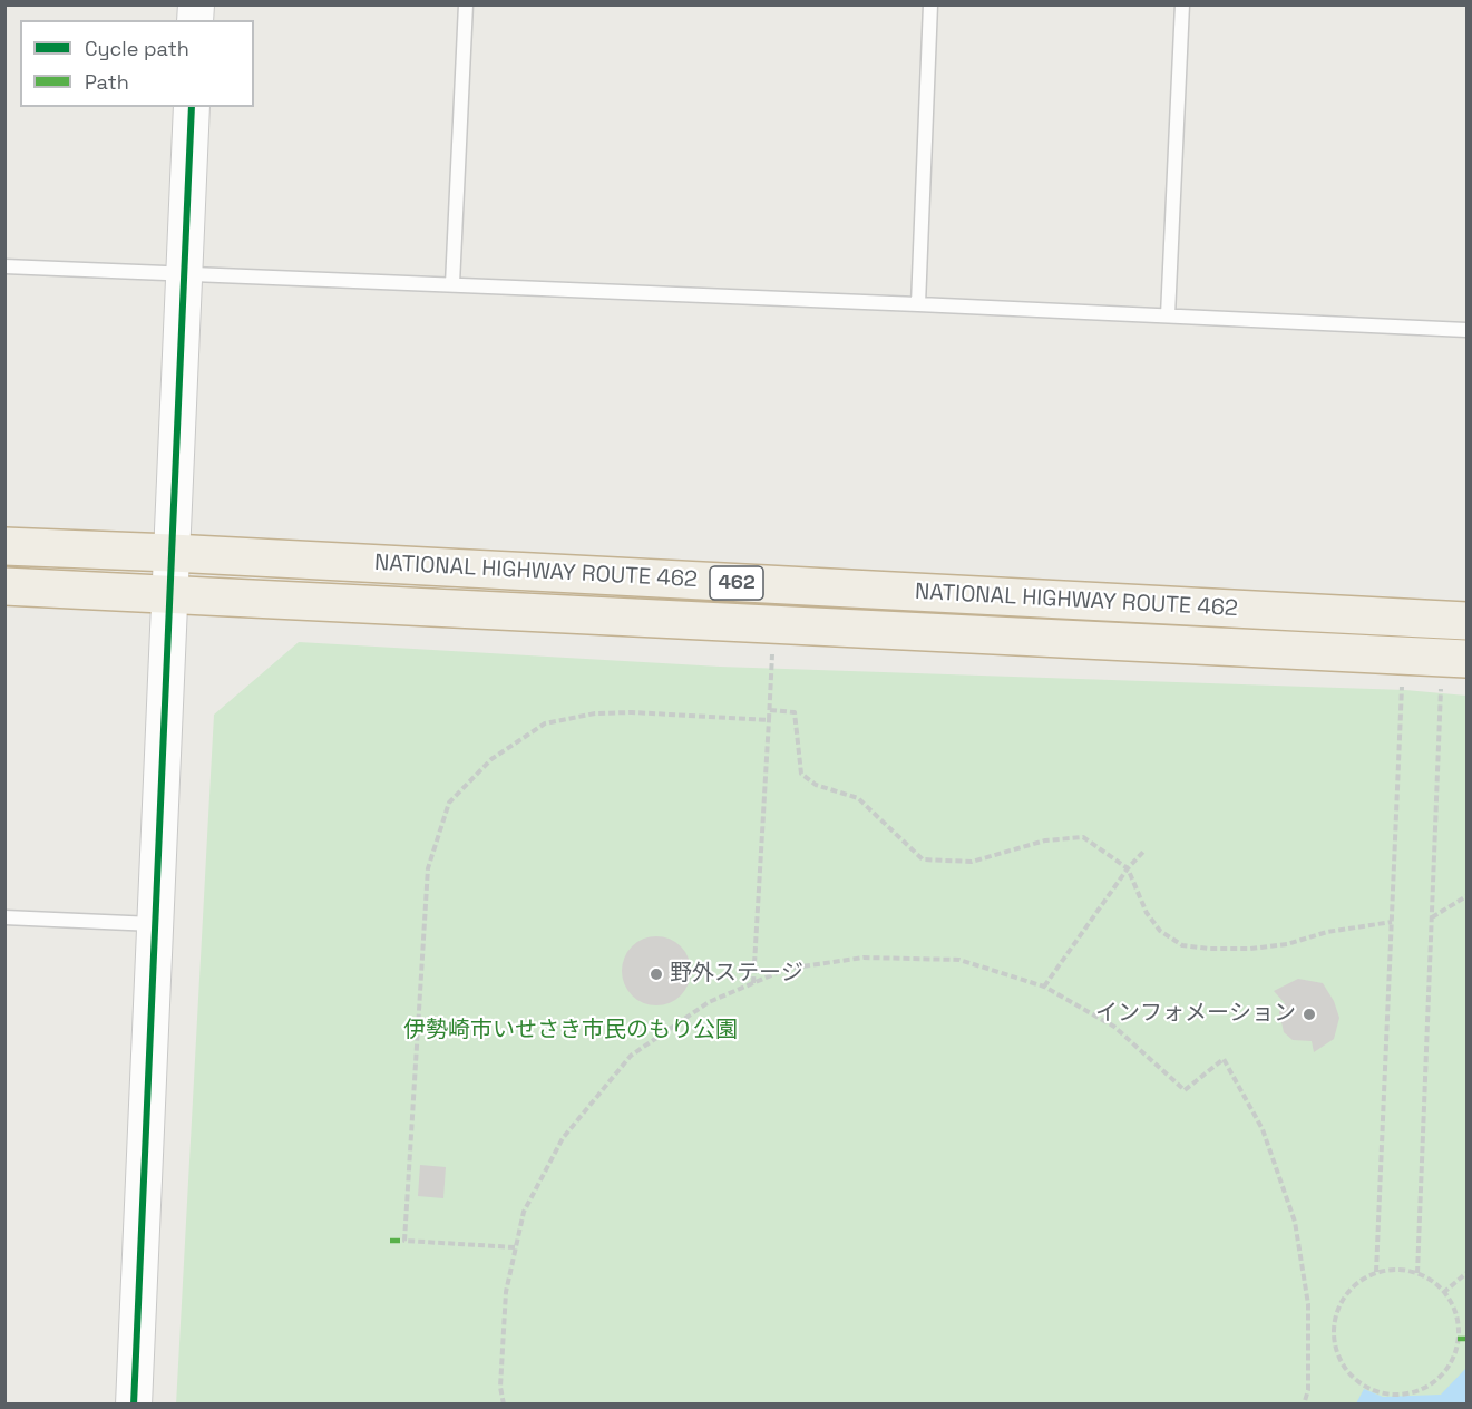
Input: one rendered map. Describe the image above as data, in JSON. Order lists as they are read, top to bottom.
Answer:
{
  "streets": {
    "highway": ["NATIONAL HIGHWAY ROUTE 462", "462"]
  },
  "parks": ["伊勢崎市いせさき市民のもり公園"],
  "places": ["野外ステージ", "インフォメーション"],
  "legend": ["Cycle path", "Path"]
}
